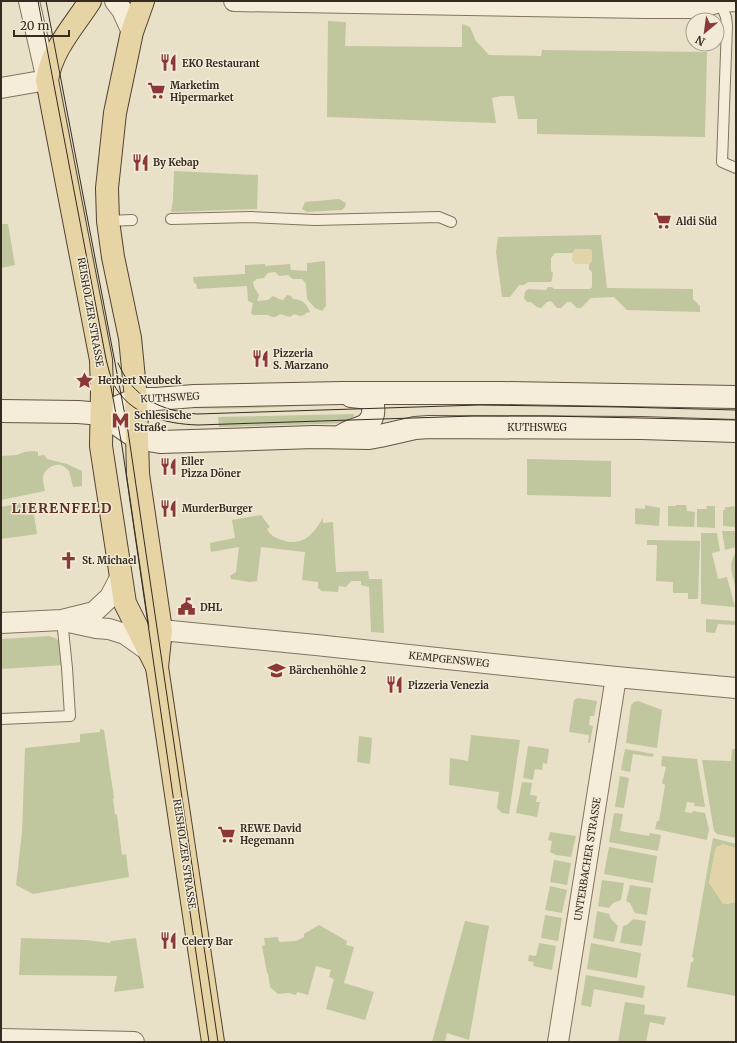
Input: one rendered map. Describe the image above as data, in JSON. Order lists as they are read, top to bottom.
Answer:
{
  "streets": {
    "main road": ["REISHOLZER STRASSE"],
    "street": ["KUTHSWEG", "KEMPGENSWEG", "UNTERBACHER STRASSE"]
  },
  "crossings": [
    ["REISHOLZER STRASSE", "KUTHSWEG"],
    ["REISHOLZER STRASSE", "KEMPGENSWEG"],
    ["KEMPGENSWEG", "UNTERBACHER STRASSE"]
  ],
  "districts": ["LIERENFELD"],
  "places": {
    "restaurant": [
      "EKO Restaurant",
      "By Kebap",
      "Pizzeria S. Marzano",
      "Eller Pizza Döner",
      "MurderBurger",
      "Pizzeria Venezia",
      "Celery Bar"
    ],
    "supermarket": ["Marketim Hipermarket", "Aldi Süd", "REWE David Hegemann"],
    "place": ["Herbert Neubeck"],
    "metro station": ["Schlesische Straße"],
    "church": ["St. Michael"],
    "public building": ["DHL"],
    "school or university": ["Bärchenhöhle 2"]
  },
  "scale_bar": "20 m",
  "north": "bottom left"
}
